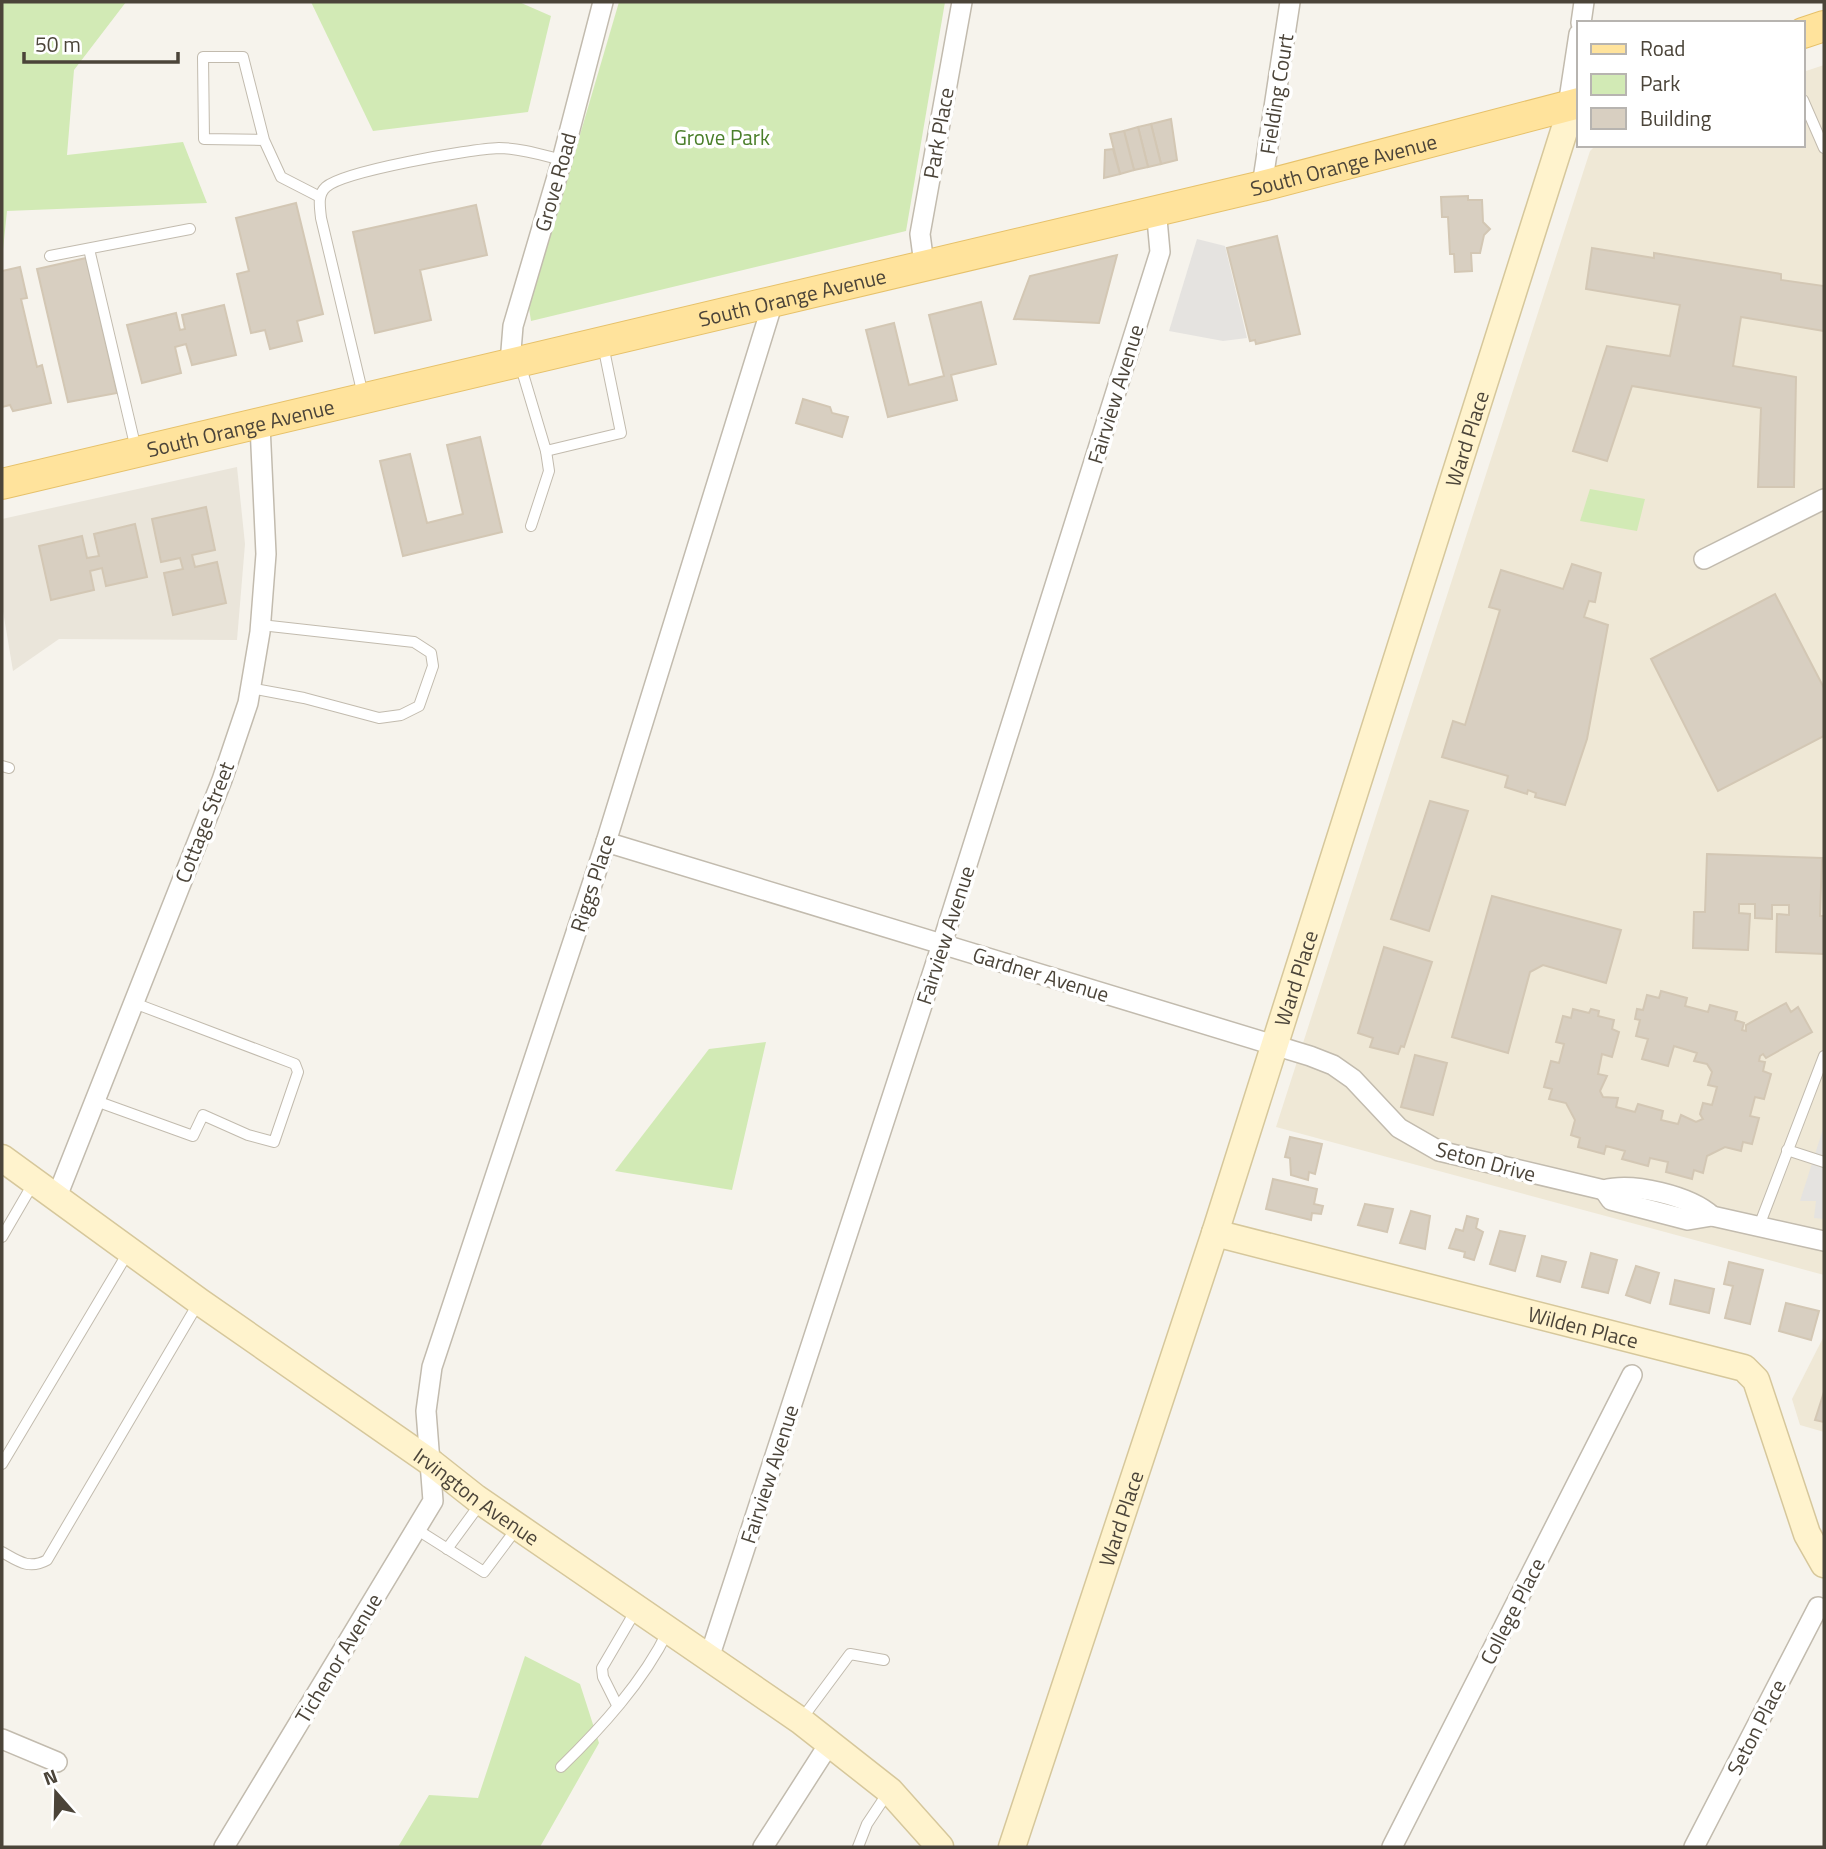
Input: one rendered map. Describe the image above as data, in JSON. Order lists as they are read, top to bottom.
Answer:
{
  "streets": {
    "main road": ["South Orange Avenue"],
    "street": [
      "Fielding Court",
      "Park Place",
      "Grove Road",
      "Fairview Avenue",
      "Ward Place",
      "Cottage Street",
      "Riggs Place",
      "Gardner Avenue",
      "Seton Drive",
      "Wilden Place",
      "Irvington Avenue",
      "College Place",
      "Tichenor Avenue",
      "Seton Place"
    ]
  },
  "crossings": [
    ["Fielding Court", "South Orange Avenue"],
    ["Park Place", "South Orange Avenue"],
    ["South Orange Avenue", "Grove Road"],
    ["South Orange Avenue", "Fairview Avenue"],
    ["South Orange Avenue", "Ward Place"],
    ["South Orange Avenue", "Cottage Street"],
    ["South Orange Avenue", "Riggs Place"],
    ["Fairview Avenue", "Gardner Avenue"],
    ["Fairview Avenue", "Irvington Avenue"],
    ["Ward Place", "Gardner Avenue"],
    ["Ward Place", "Seton Drive"],
    ["Ward Place", "Wilden Place"],
    ["Cottage Street", "Irvington Avenue"],
    ["Riggs Place", "Gardner Avenue"],
    ["Riggs Place", "Irvington Avenue"],
    ["Riggs Place", "Tichenor Avenue"],
    ["Gardner Avenue", "Seton Drive"],
    ["Irvington Avenue", "Tichenor Avenue"]
  ],
  "parks": ["Grove Park"],
  "legend": ["Road", "Park", "Building"],
  "scale_bar": "50 m",
  "north": "top"
}
